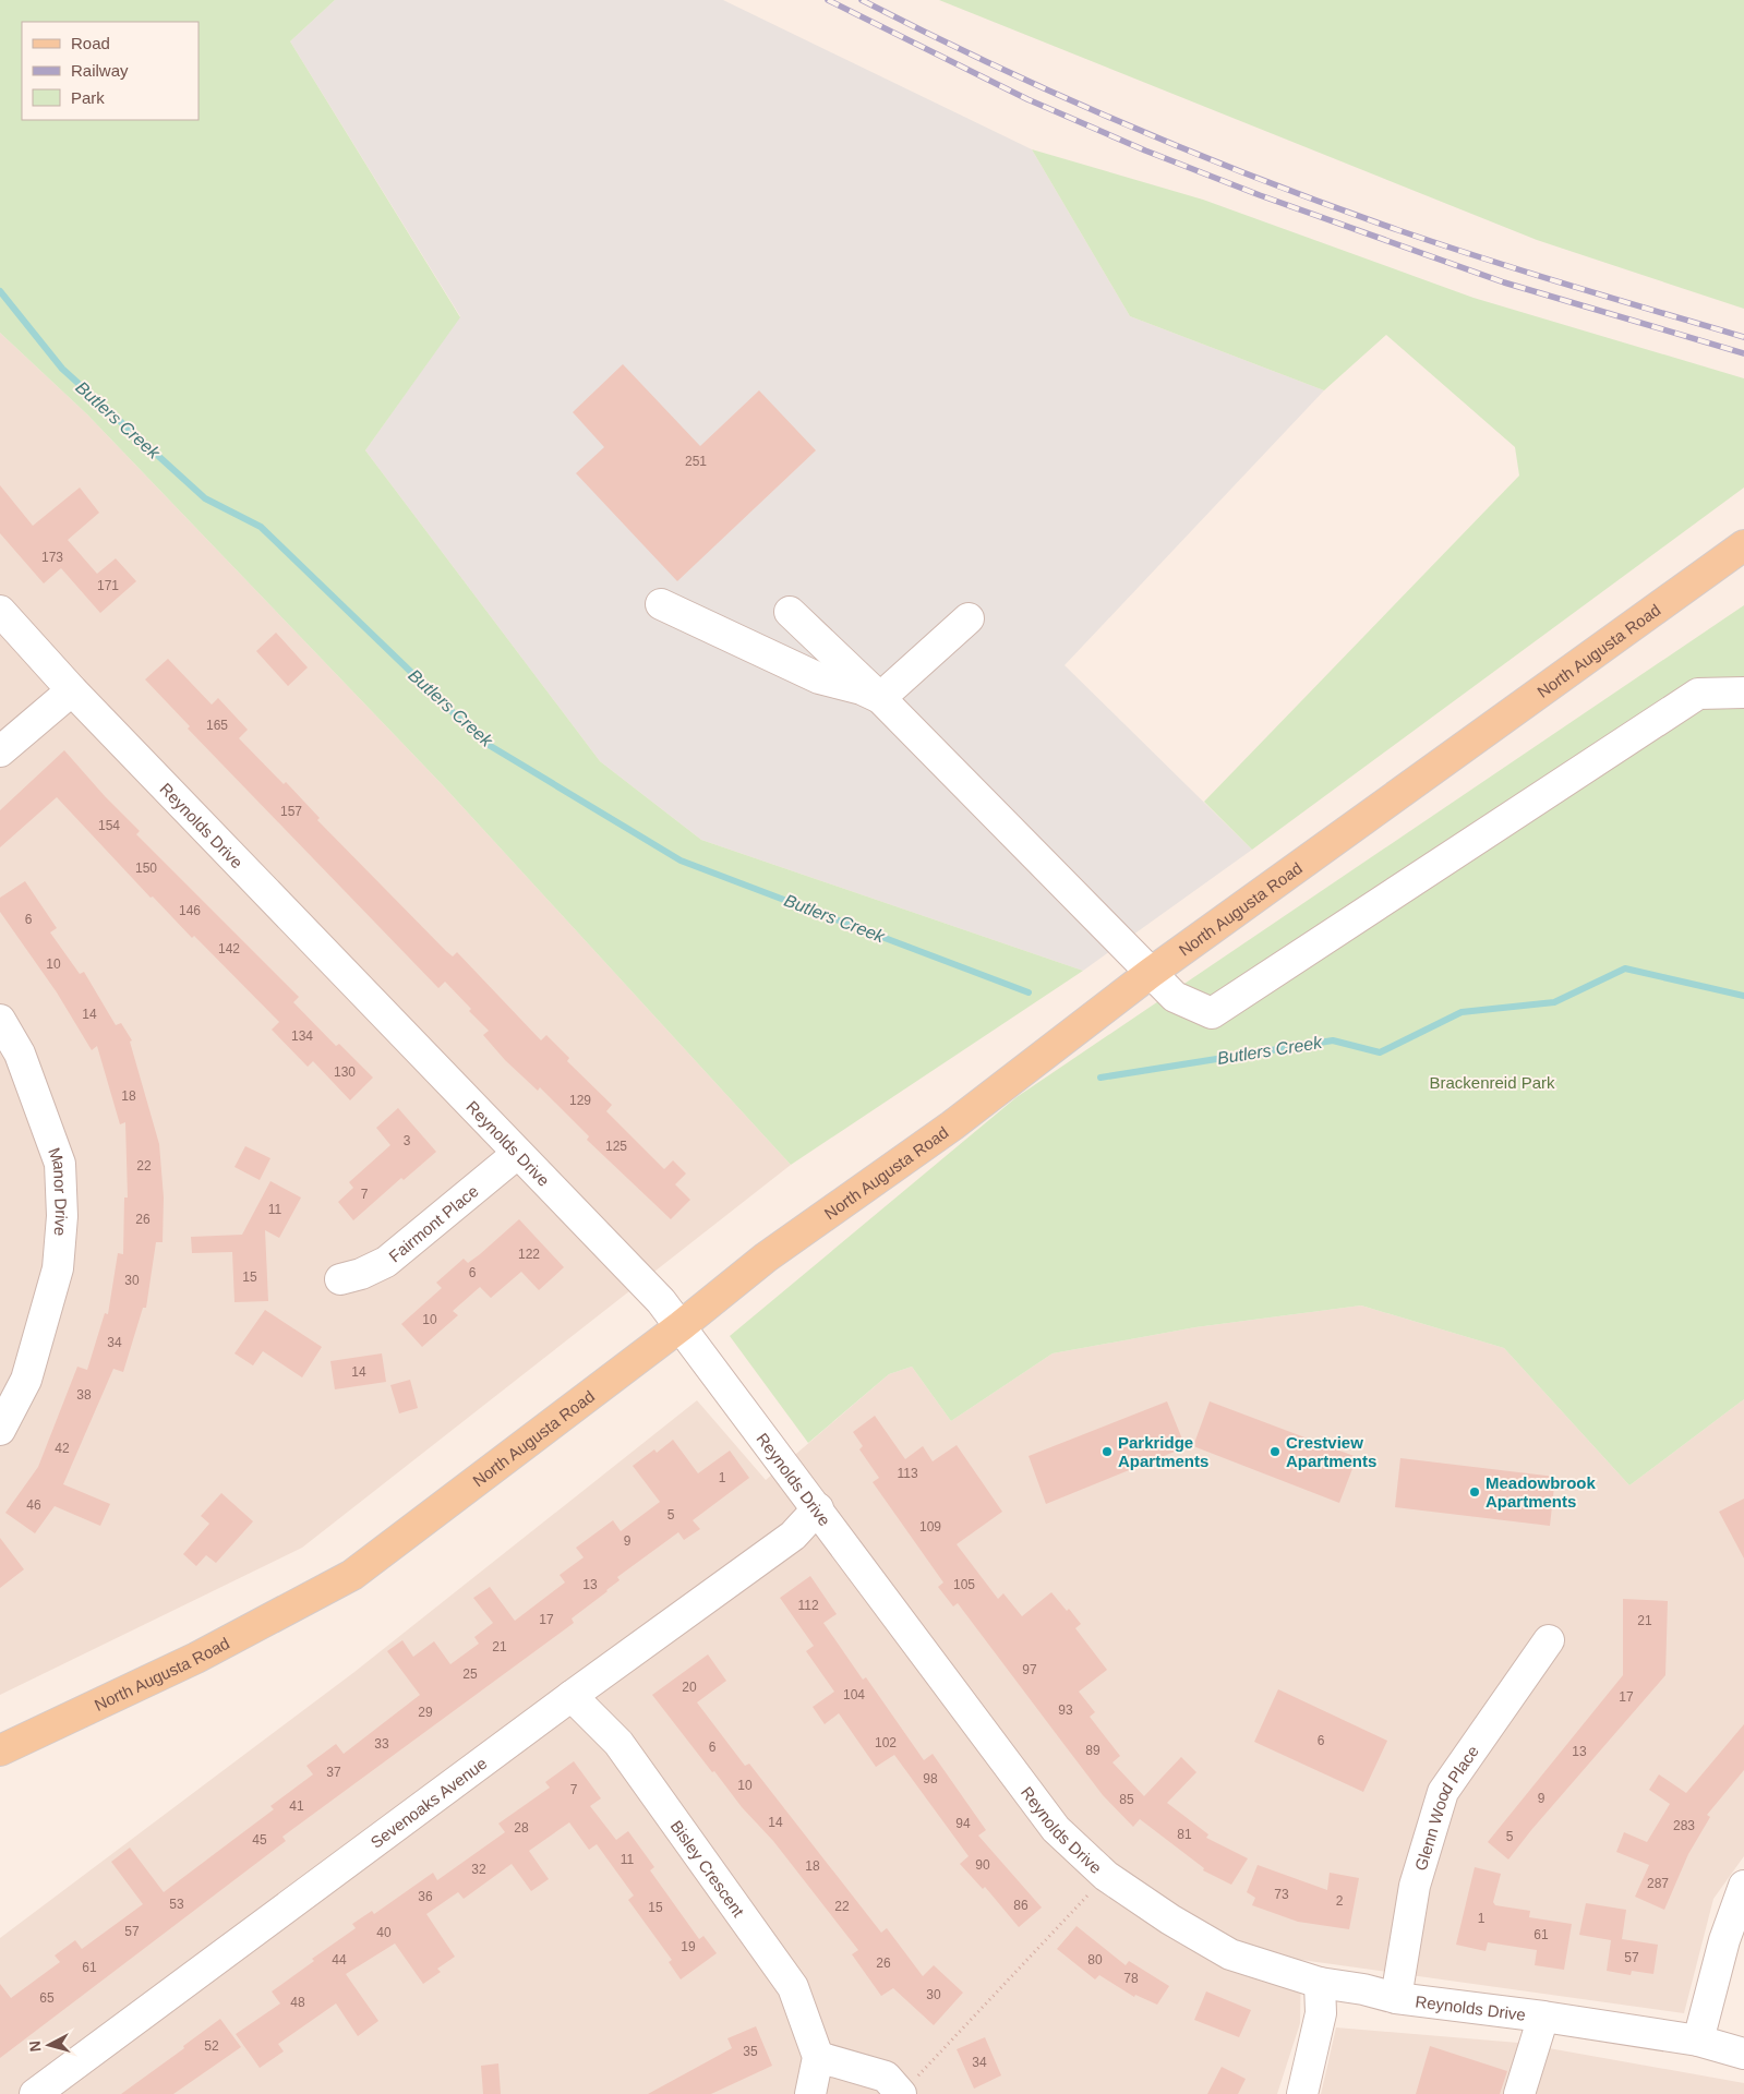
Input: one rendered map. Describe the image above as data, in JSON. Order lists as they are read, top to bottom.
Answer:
{
  "streets": {
    "main road": ["North Augusta Road"],
    "street": [
      "Reynolds Drive",
      "Manor Drive",
      "Fairmont Place",
      "Sevenoaks Avenue",
      "Glenn Wood Place",
      "Bisley Crescent"
    ]
  },
  "crossings": [
    ["North Augusta Road", "Reynolds Drive"],
    ["Reynolds Drive", "Fairmont Place"],
    ["Reynolds Drive", "Sevenoaks Avenue"],
    ["Reynolds Drive", "Glenn Wood Place"],
    ["Sevenoaks Avenue", "Bisley Crescent"]
  ],
  "water": ["Butlers Creek"],
  "parks": ["Brackenreid Park"],
  "places": ["Parkridge Apartments", "Crestview Apartments", "Meadowbrook Apartments"],
  "house_numbers": [
    "251",
    "173",
    "171",
    "165",
    "157",
    "154",
    "150",
    "146",
    "6",
    "142",
    "10",
    "14",
    "134",
    "130",
    "18",
    "129",
    "3",
    "125",
    "22",
    "7",
    "11",
    "26",
    "122",
    "6",
    "15",
    "30",
    "10",
    "34",
    "14",
    "38",
    "42",
    "113",
    "1",
    "46",
    "5",
    "109",
    "9",
    "13",
    "105",
    "112",
    "17",
    "21",
    "21",
    "97",
    "25",
    "20",
    "104",
    "17",
    "93",
    "29",
    "6",
    "102",
    "33",
    "6",
    "89",
    "13",
    "37",
    "98",
    "10",
    "7",
    "9",
    "85",
    "41",
    "14",
    "94",
    "283",
    "28",
    "81",
    "5",
    "45",
    "11",
    "90",
    "18",
    "32",
    "287",
    "73",
    "36",
    "2",
    "53",
    "86",
    "22",
    "15",
    "1",
    "57",
    "40",
    "61",
    "19",
    "57",
    "44",
    "80",
    "26",
    "61",
    "78",
    "30",
    "65",
    "48",
    "52",
    "35",
    "34"
  ],
  "legend": ["Road", "Railway", "Park"],
  "north": "left"
}
